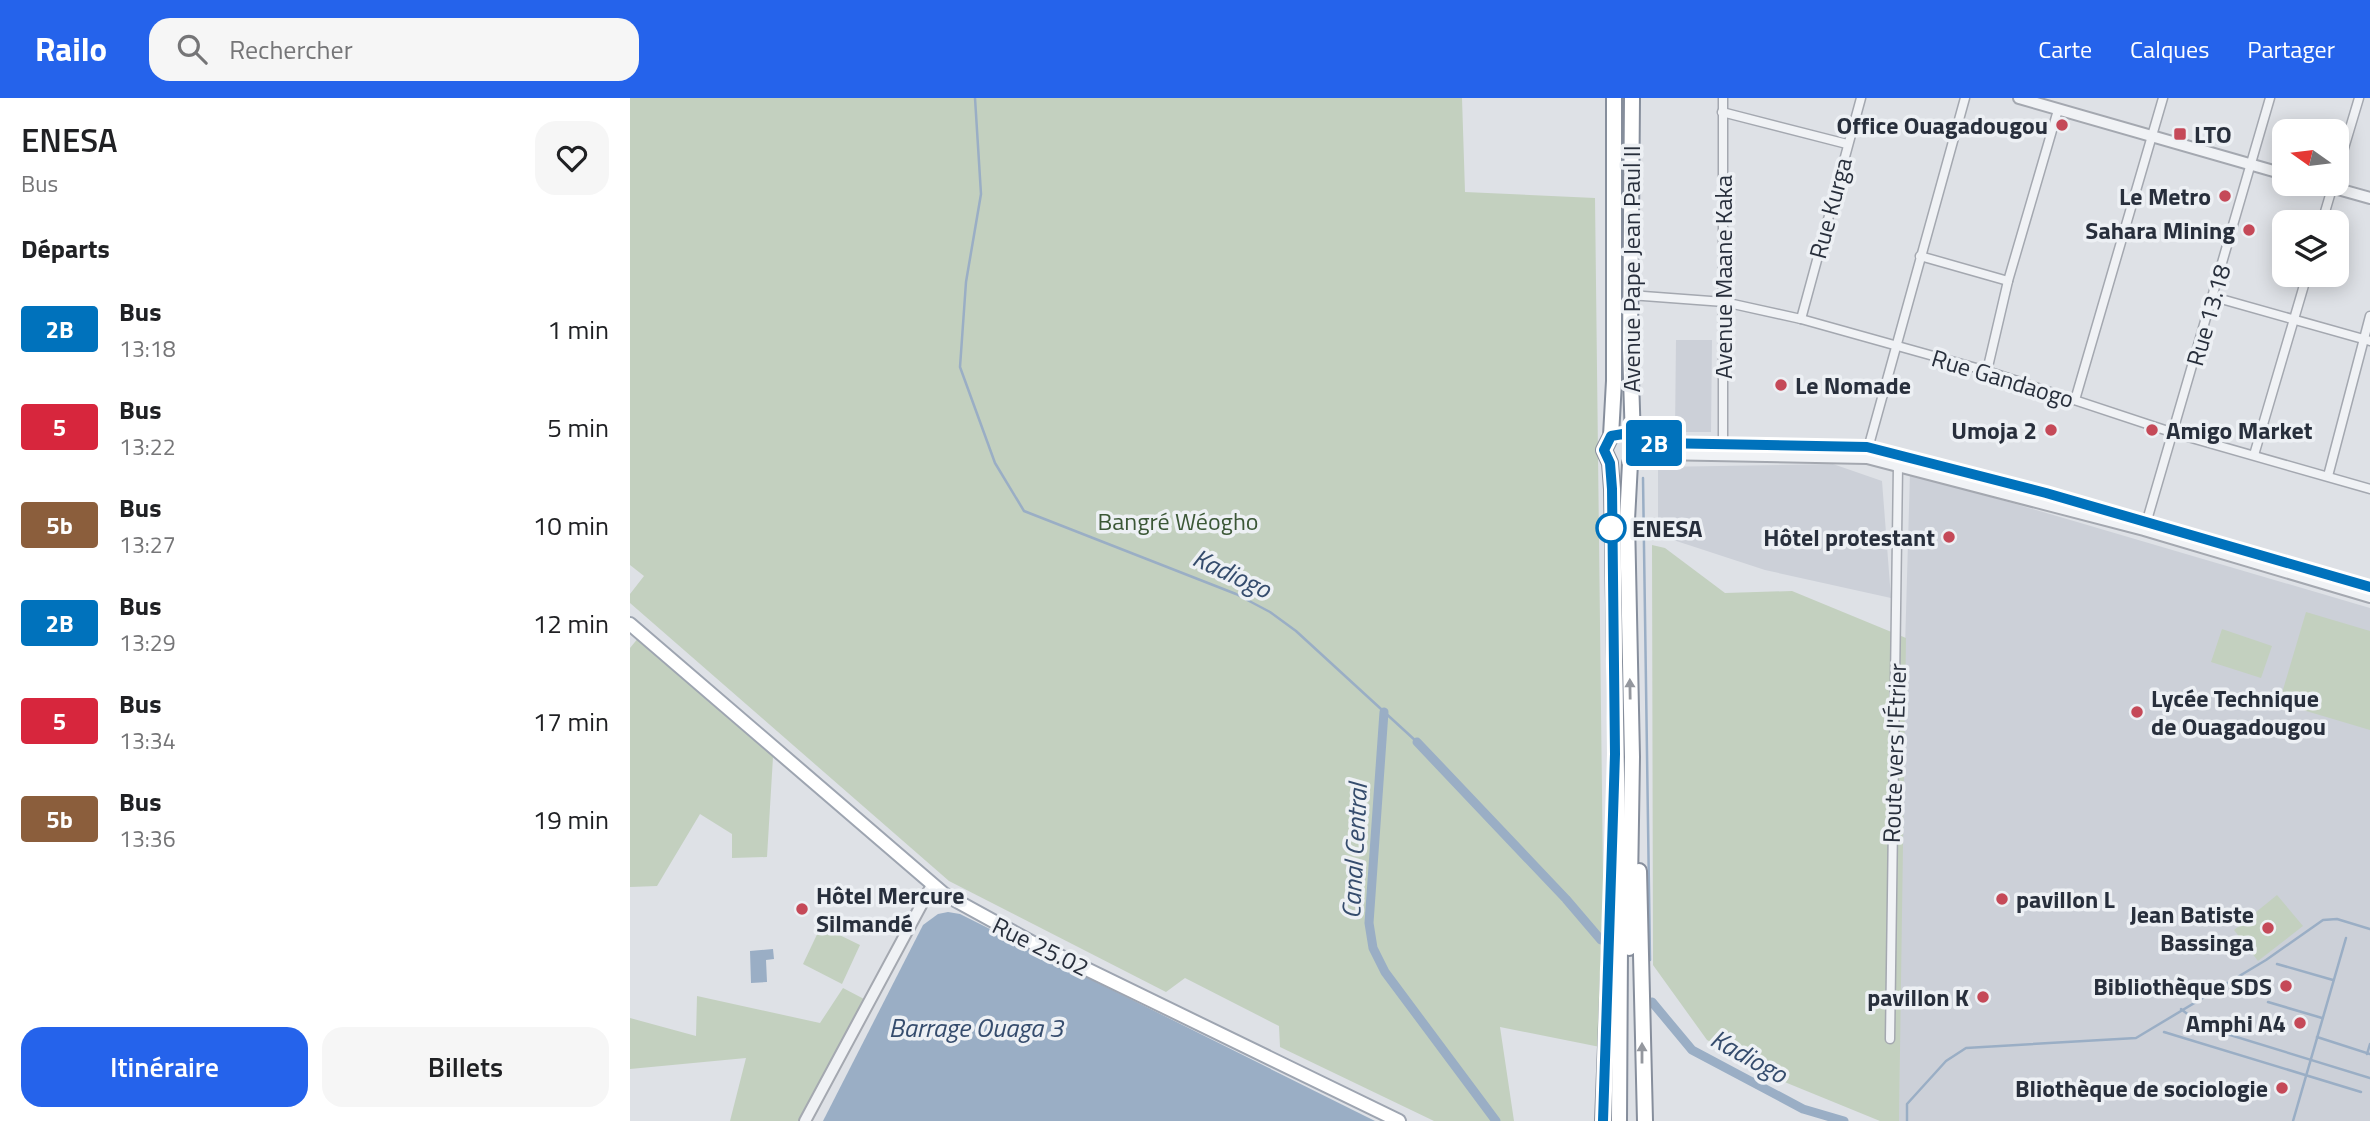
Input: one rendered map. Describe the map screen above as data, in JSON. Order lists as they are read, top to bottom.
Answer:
{
  "streets": {
    "highway": ["Avenue Pape Jean Paul II"],
    "main road": ["Rue 25.02"],
    "street": [
      "Rue Kurga",
      "Avenue Maane Kaka",
      "Rue 13.18",
      "Rue Gandaogo",
      "Route vers l'Étrier"
    ]
  },
  "crossings": [
    ["Rue Kurga", "Rue Gandaogo"],
    ["Avenue Pape Jean Paul II", "Rue Gandaogo"],
    ["Avenue Maane Kaka", "Rue Gandaogo"],
    ["Rue 13.18", "Rue Gandaogo"]
  ],
  "water": ["Kadiogo", "Canal Central", "Barrage Ouaga 3"],
  "parks": ["Bangré Wéogho"],
  "places": {
    "other": [
      "Office Ouagadougou",
      "Le Metro",
      "Sahara Mining",
      "Le Nomade",
      "Umoja 2",
      "Amigo Market",
      "ENESA",
      "Hôtel protestant",
      "Lycée Technique de Ouagadougou",
      "pavillon L",
      "Hôtel Mercure Silmandé",
      "Jean Batiste Bassinga",
      "Bibliothèque SDS",
      "pavillon K",
      "Amphi A4",
      "Bliothèque de sociologie"
    ],
    "transit": ["LTO"]
  },
  "lines": ["bus line 2B"],
  "north": "left",
  "page": {
    "header": "Railo",
    "search": "Rechercher",
    "nav": ["Carte", "Calques", "Partager"],
    "heading": [
      ["ENESA", "Bus"],
      "Départs"
    ],
    "on_map": "2B",
    "list": [
      {
        "mark": "2B",
        "name": "Bus",
        "note": "13:18",
        "value": "1 min"
      },
      {
        "mark": "5",
        "name": "Bus",
        "note": "13:22",
        "value": "5 min"
      },
      {
        "mark": "5b",
        "name": "Bus",
        "note": "13:27",
        "value": "10 min"
      },
      {
        "mark": "2B",
        "name": "Bus",
        "note": "13:29",
        "value": "12 min"
      },
      {
        "mark": "5",
        "name": "Bus",
        "note": "13:34",
        "value": "17 min"
      },
      {
        "mark": "5b",
        "name": "Bus",
        "note": "13:36",
        "value": "19 min"
      }
    ],
    "buttons": ["Itinéraire", "Billets"]
  }
}
